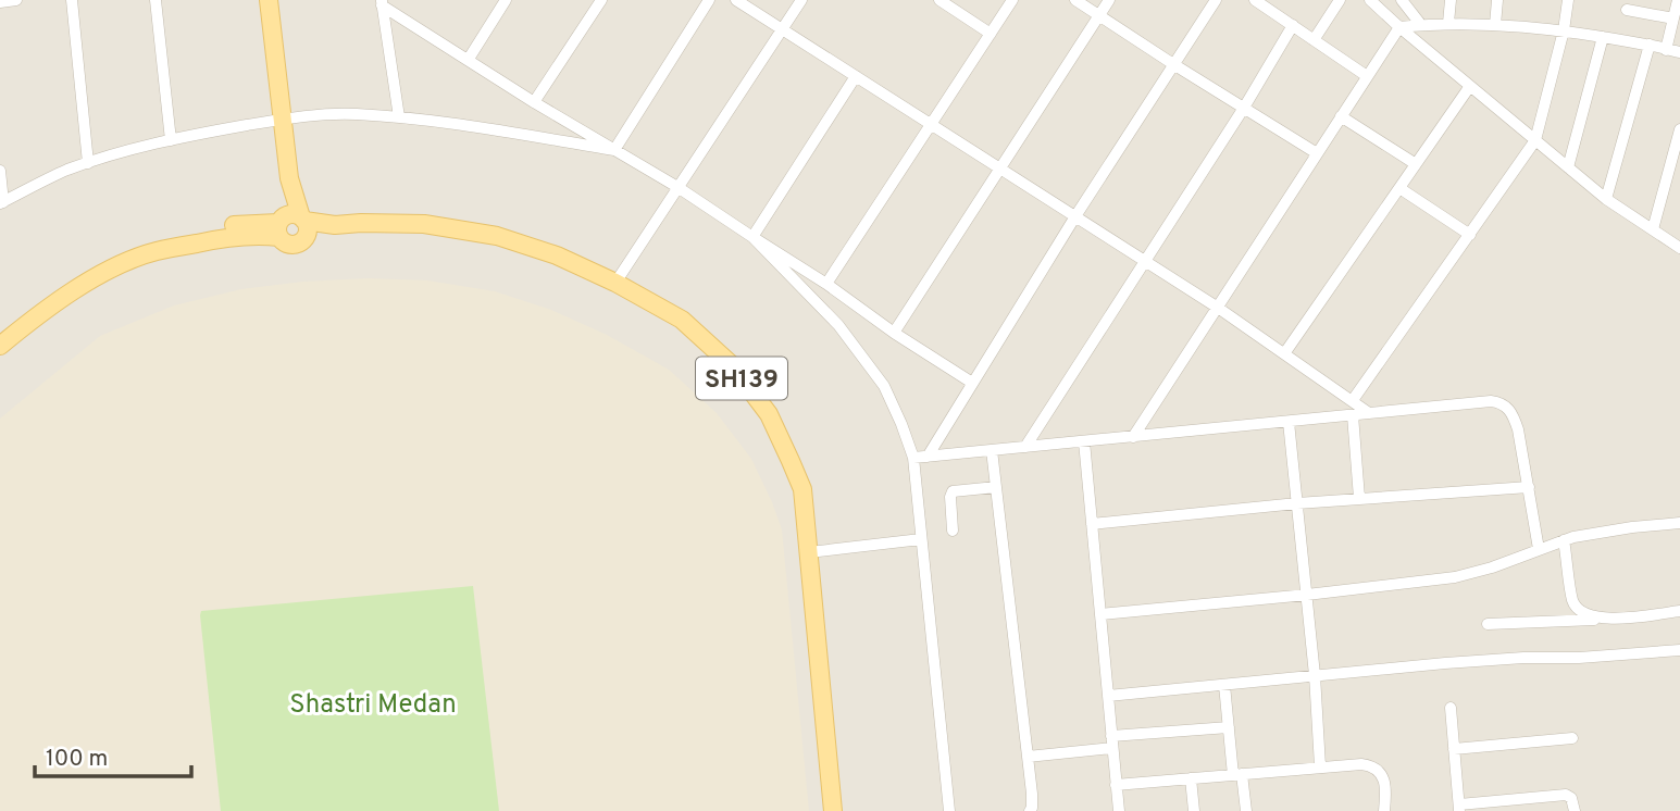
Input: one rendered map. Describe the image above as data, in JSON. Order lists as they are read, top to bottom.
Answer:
{
  "streets": {
    "main road": ["SH139"]
  },
  "parks": ["Shastri Medan"],
  "scale_bar": "100 m"
}
